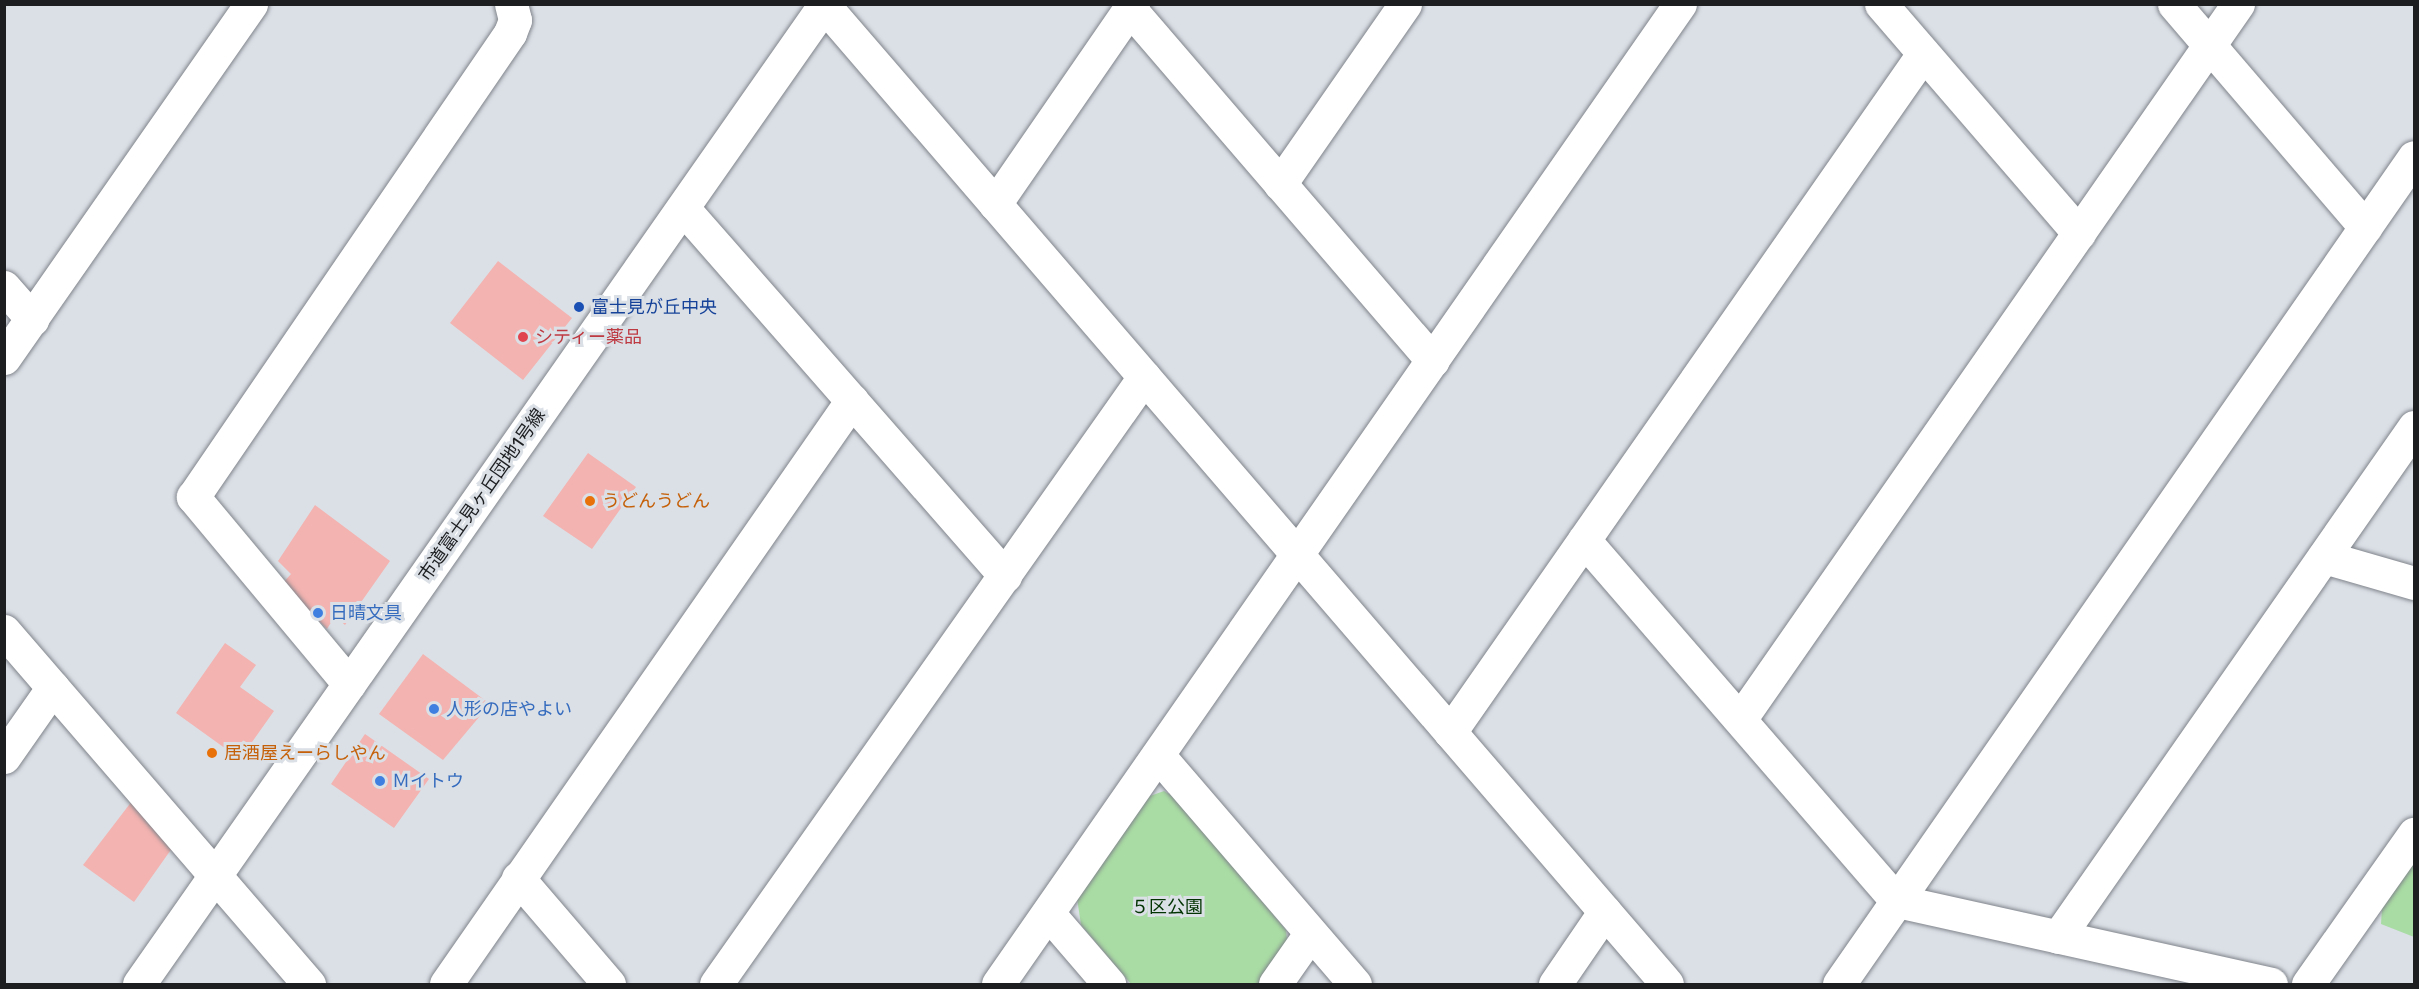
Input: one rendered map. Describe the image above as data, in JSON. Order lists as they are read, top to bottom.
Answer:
{
  "streets": {
    "street": ["市道富士見ヶ丘団地1号線"]
  },
  "parks": ["５区公園"],
  "places": [
    "富士見が丘中央",
    "シティー薬品",
    "うどんうどん",
    "日晴文具",
    "人形の店やよい",
    "居酒屋えーらしやん",
    "Ｍイトウ"
  ]
}
